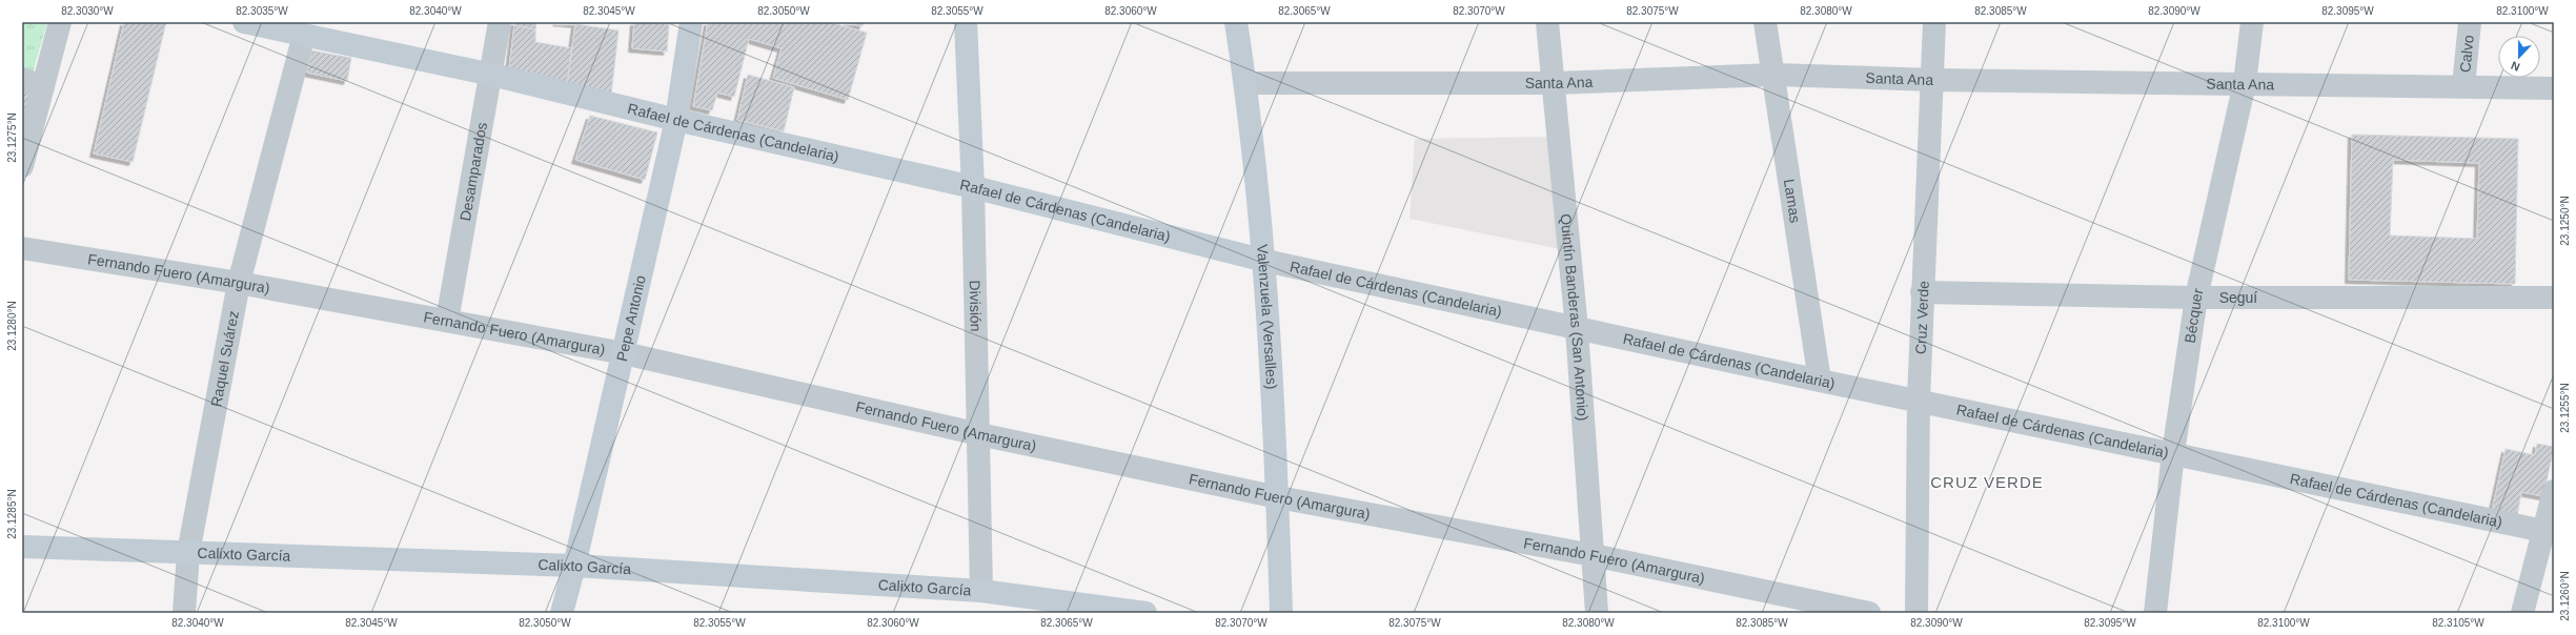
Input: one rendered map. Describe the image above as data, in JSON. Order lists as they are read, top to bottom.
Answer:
{
  "streets": {
    "street": [
      "Calvo",
      "Santa Ana",
      "Rafael de Cárdenas (Candelaria)",
      "Desamparados",
      "Lamas",
      "Fernando Fuero (Amargura)",
      "Seguí",
      "División",
      "Bécquer",
      "Valenzuela (Versalles)",
      "Quintín Banderas (San Antonio)",
      "Cruz Verde",
      "Pepe Antonio",
      "Raquel Suárez",
      "Calixto García"
    ]
  },
  "crossings": [
    ["Calvo", "Santa Ana"],
    ["Santa Ana", "Lamas"],
    ["Santa Ana", "Bécquer"],
    ["Santa Ana", "Valenzuela (Versalles)"],
    ["Santa Ana", "Quintín Banderas (San Antonio)"],
    ["Santa Ana", "Cruz Verde"],
    ["Rafael de Cárdenas (Candelaria)", "Desamparados"],
    ["Rafael de Cárdenas (Candelaria)", "Lamas"],
    ["Rafael de Cárdenas (Candelaria)", "División"],
    ["Rafael de Cárdenas (Candelaria)", "Bécquer"],
    ["Rafael de Cárdenas (Candelaria)", "Valenzuela (Versalles)"],
    ["Rafael de Cárdenas (Candelaria)", "Quintín Banderas (San Antonio)"],
    ["Rafael de Cárdenas (Candelaria)", "Cruz Verde"],
    ["Rafael de Cárdenas (Candelaria)", "Pepe Antonio"],
    ["Rafael de Cárdenas (Candelaria)", "Raquel Suárez"],
    ["Desamparados", "Fernando Fuero (Amargura)"],
    ["Fernando Fuero (Amargura)", "División"],
    ["Fernando Fuero (Amargura)", "Valenzuela (Versalles)"],
    ["Fernando Fuero (Amargura)", "Quintín Banderas (San Antonio)"],
    ["Fernando Fuero (Amargura)", "Pepe Antonio"],
    ["Fernando Fuero (Amargura)", "Raquel Suárez"],
    ["Seguí", "Bécquer"],
    ["Seguí", "Cruz Verde"],
    ["División", "Calixto García"],
    ["Pepe Antonio", "Calixto García"],
    ["Raquel Suárez", "Calixto García"]
  ],
  "districts": ["CRUZ VERDE"],
  "north": "bottom",
  "coordinates": [
    "82.3030°W",
    "82.3035°W",
    "82.3040°W",
    "82.3045°W",
    "82.3050°W",
    "82.3055°W",
    "82.3060°W",
    "82.3065°W",
    "82.3070°W",
    "82.3075°W",
    "82.3080°W",
    "82.3085°W",
    "82.3090°W",
    "82.3095°W",
    "82.3100°W",
    "23.1275°N",
    "23.1250°N",
    "23.1280°N",
    "23.1255°N",
    "23.1285°N",
    "23.1260°N",
    "82.3105°W"
  ]
}
